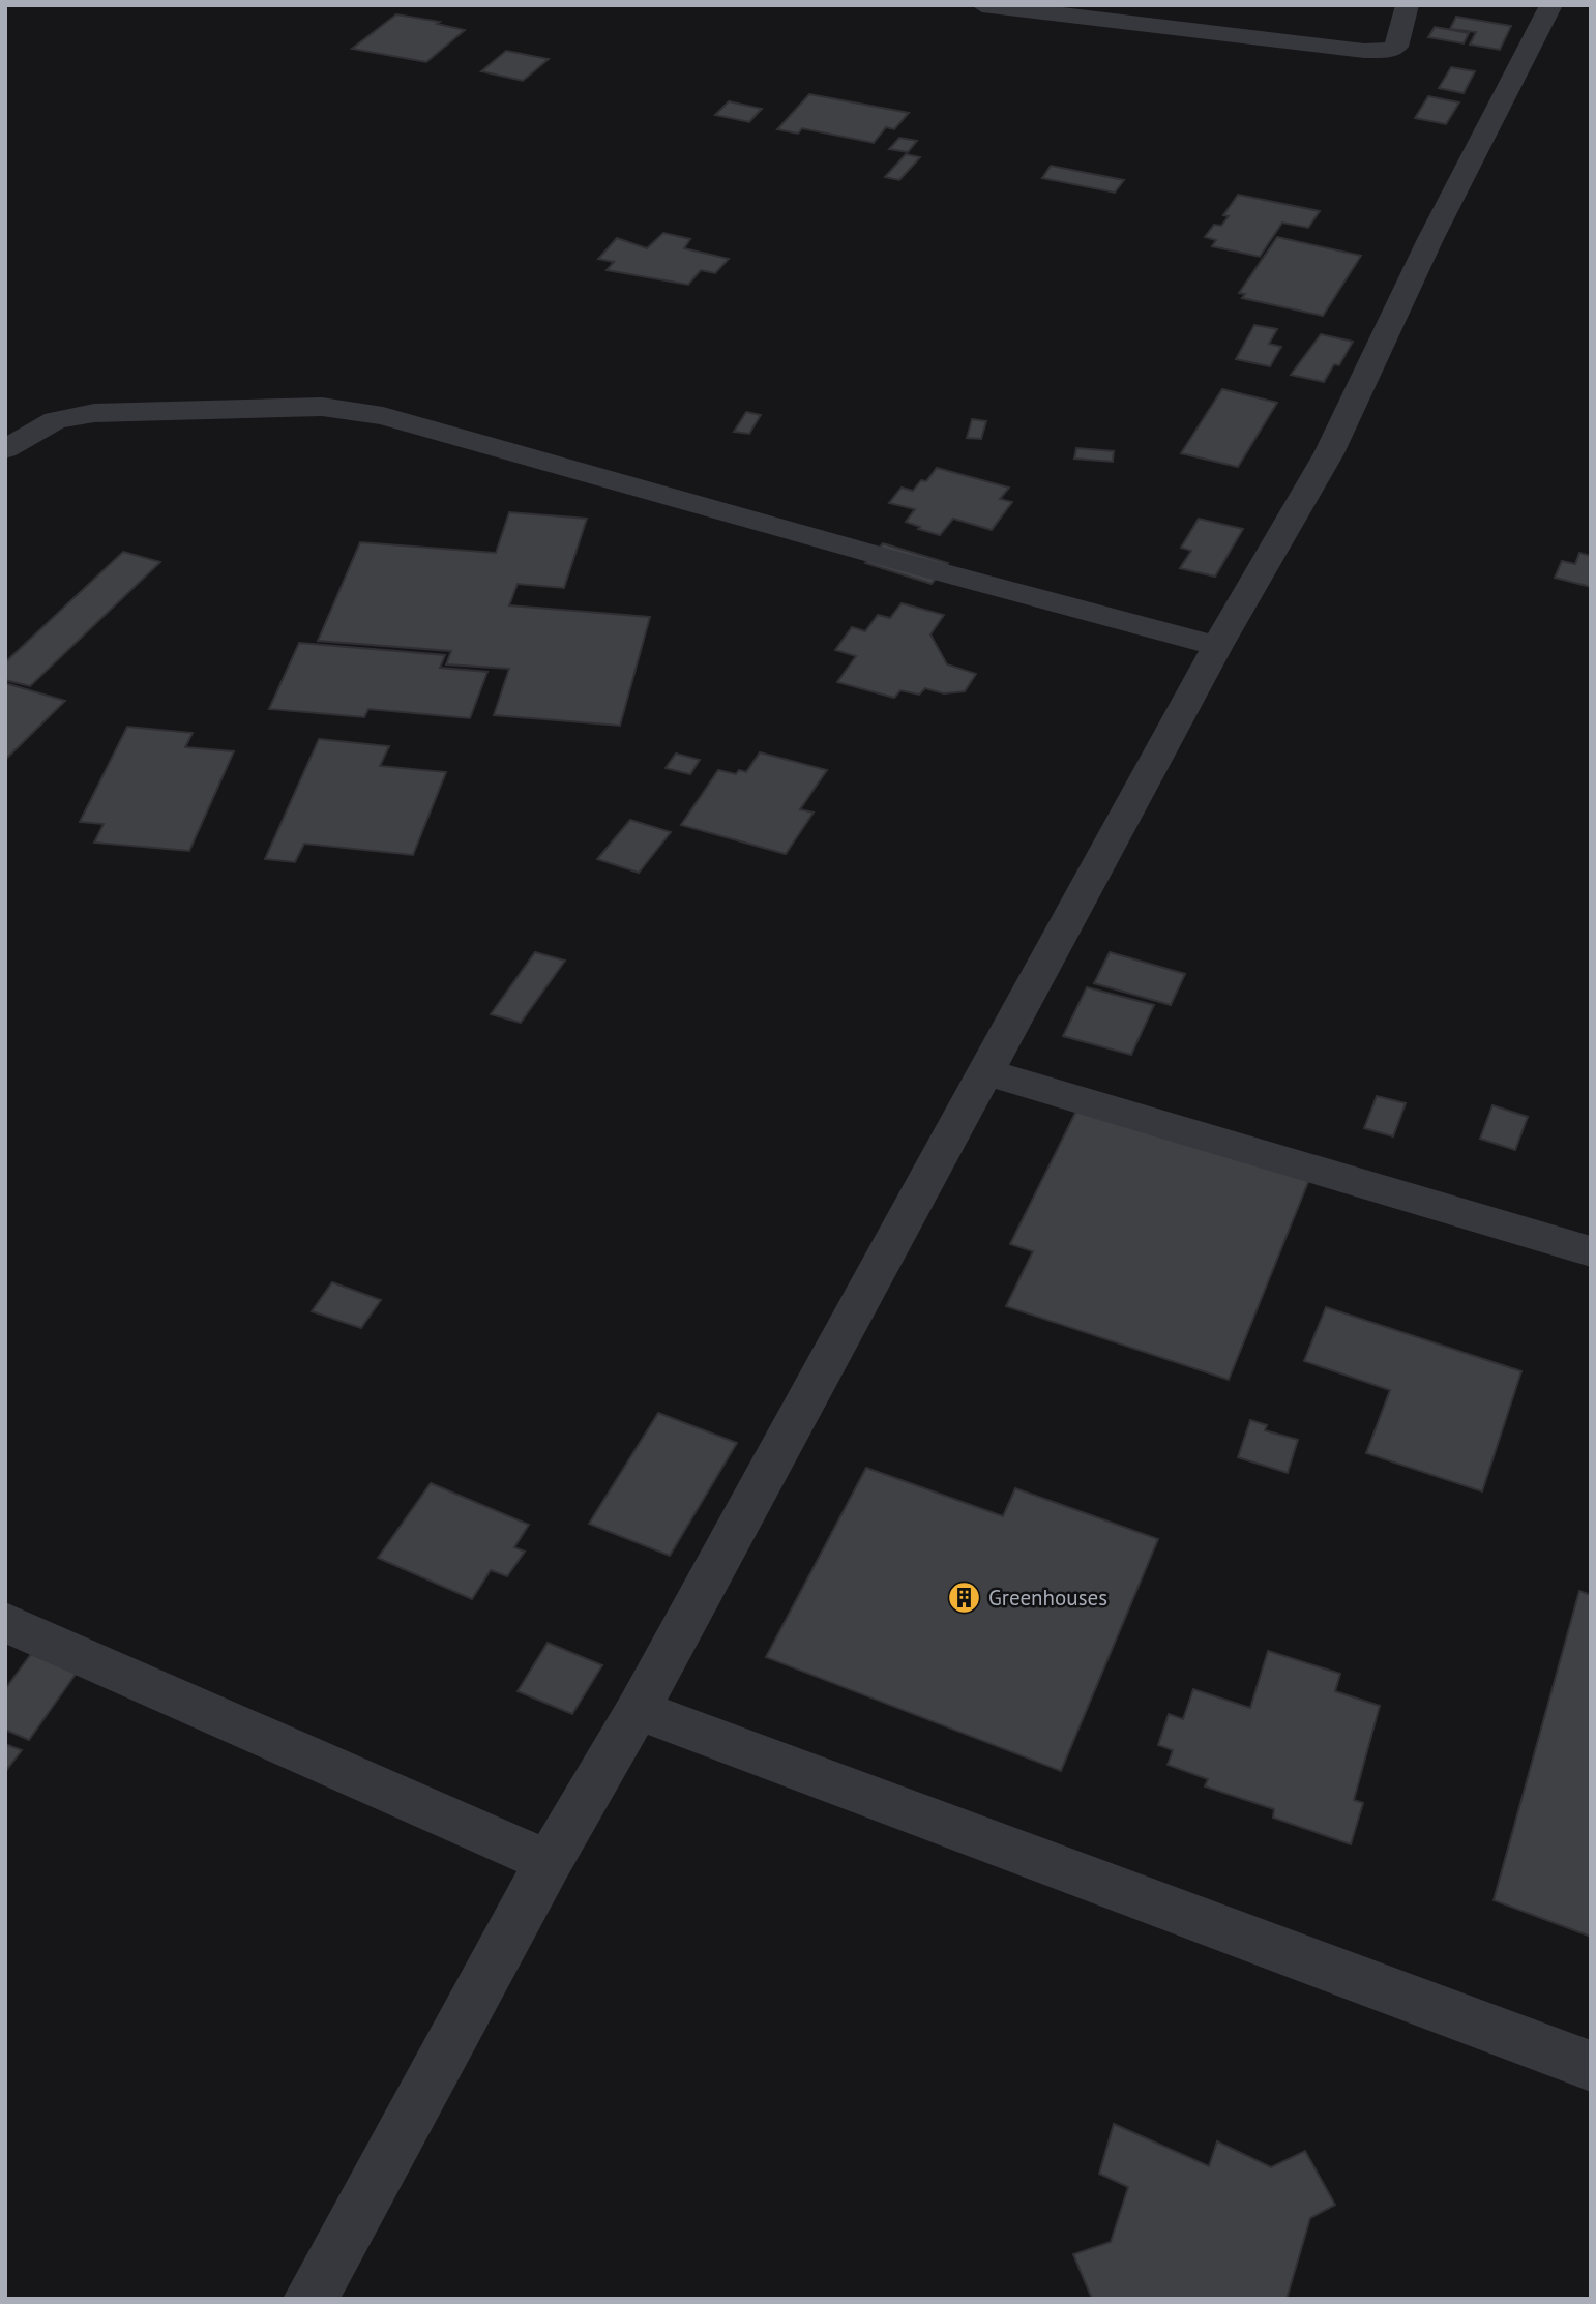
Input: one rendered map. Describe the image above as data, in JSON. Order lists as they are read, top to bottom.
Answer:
{
  "places": {
    "building": ["Greenhouses"]
  }
}
